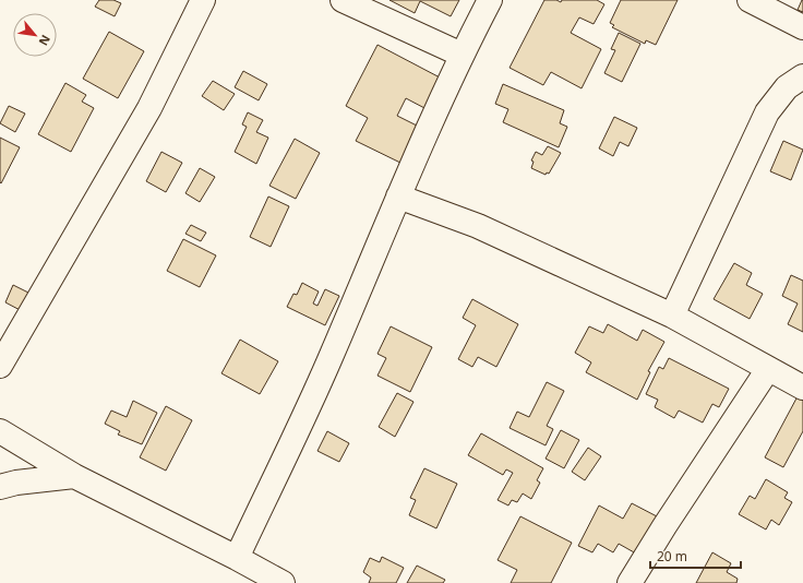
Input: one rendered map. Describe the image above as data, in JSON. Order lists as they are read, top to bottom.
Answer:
{
  "scale_bar": "20 m",
  "north": "bottom right"
}
